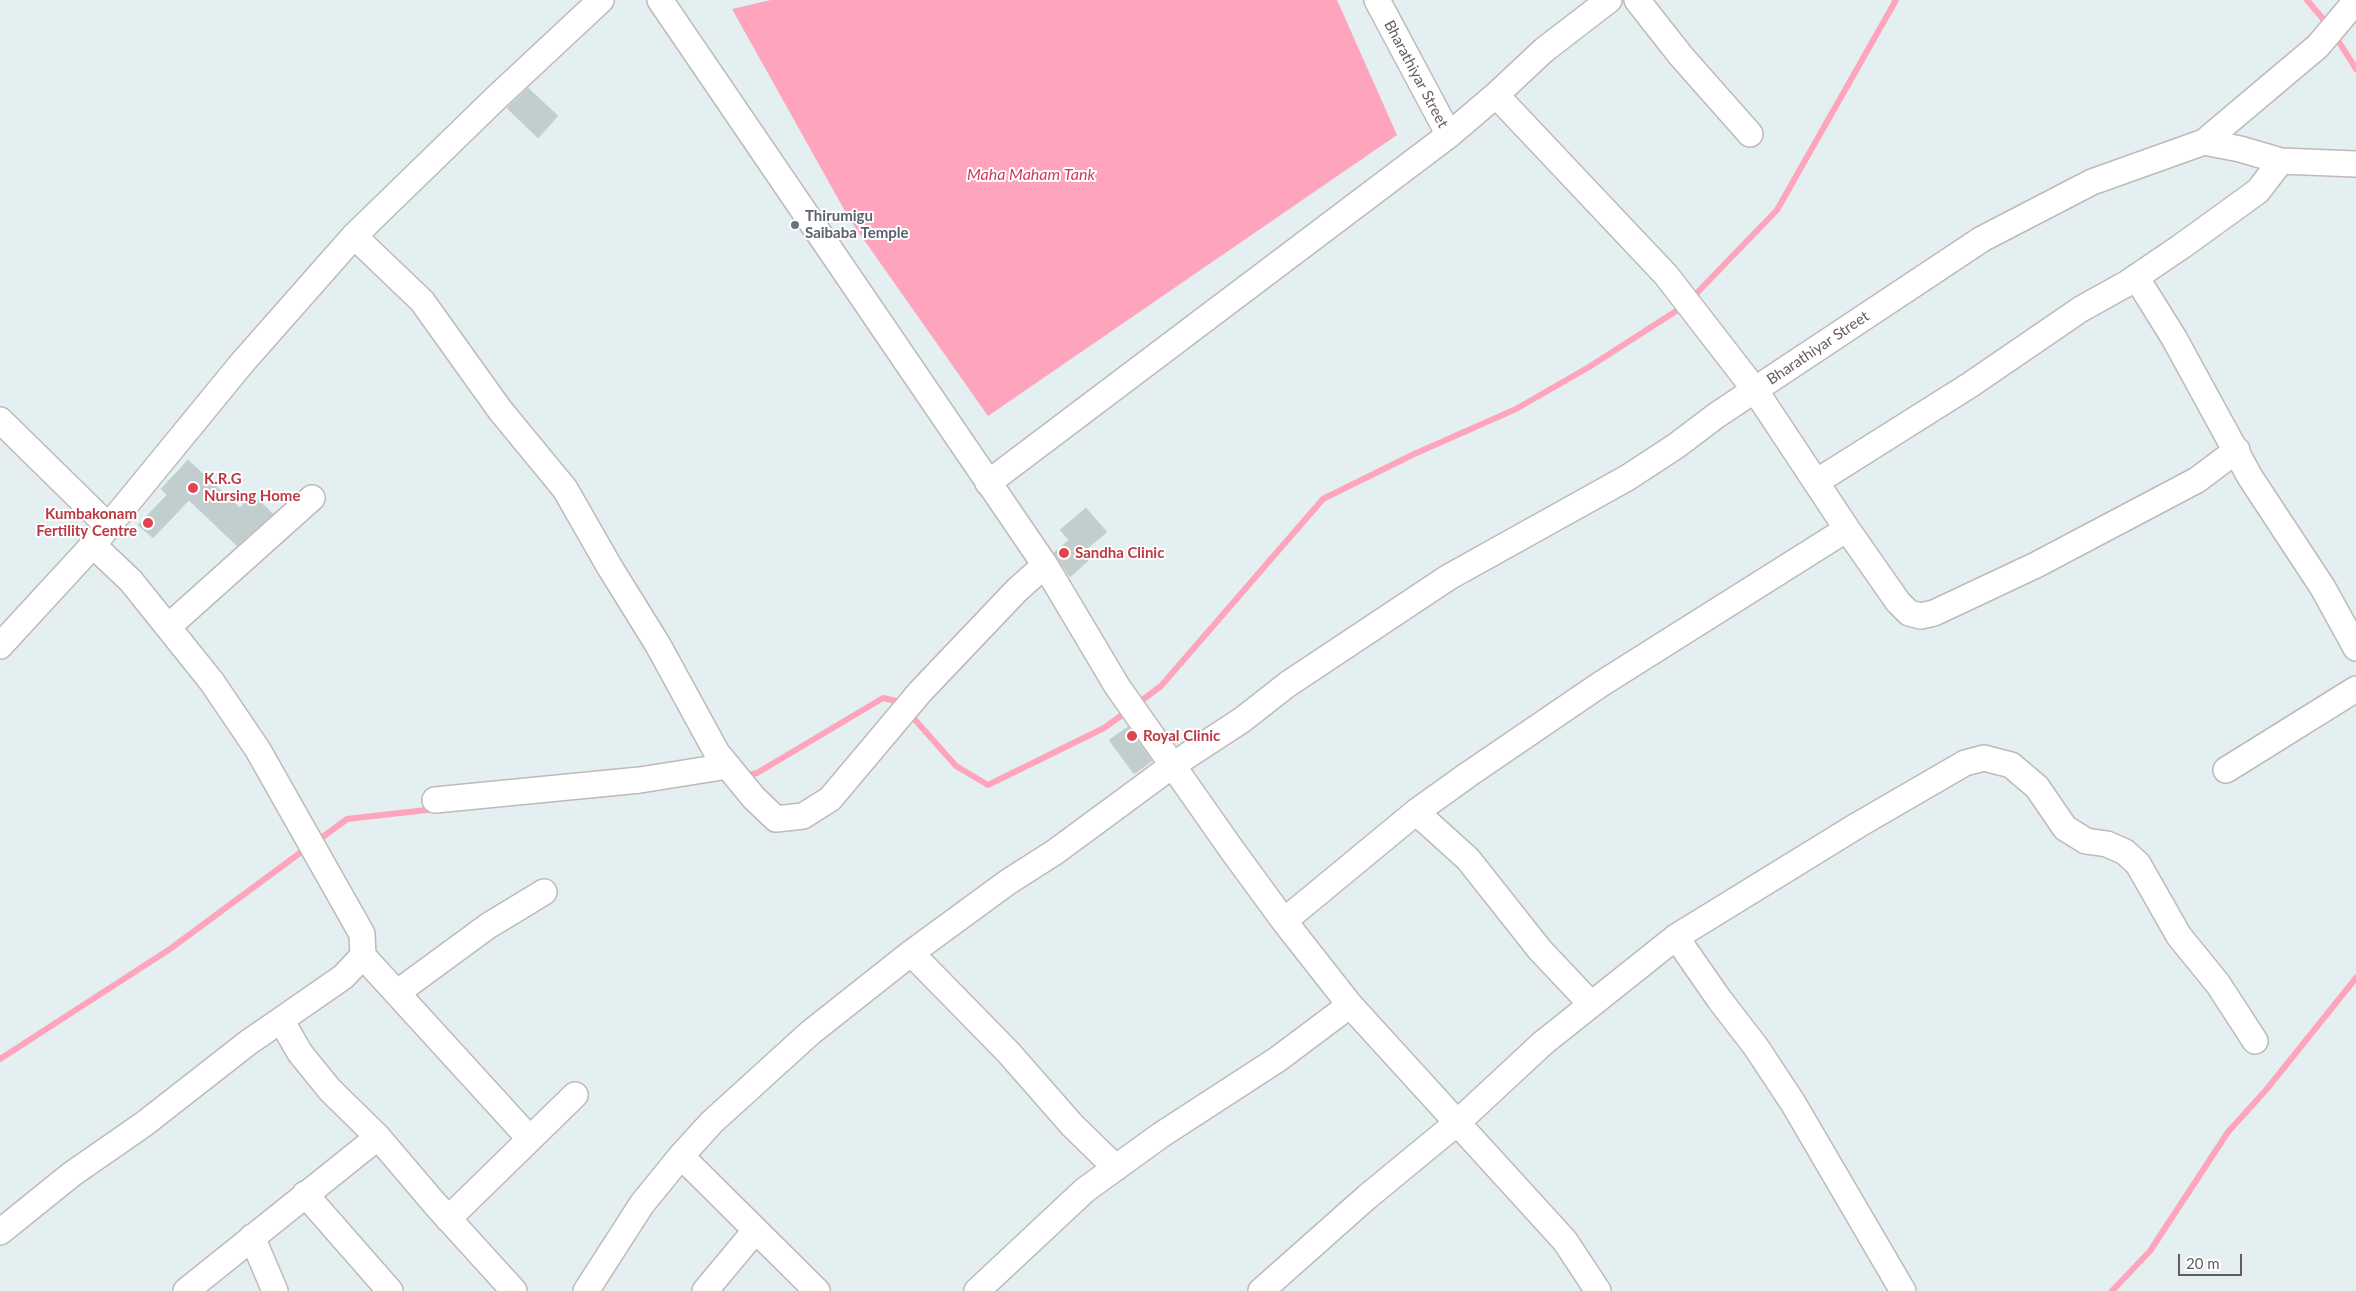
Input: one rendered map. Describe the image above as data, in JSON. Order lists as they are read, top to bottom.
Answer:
{
  "streets": {
    "street": ["Bharathiyar Street"]
  },
  "water": ["Maha Maham Tank"],
  "places": [
    "Thirumigu Saibaba Temple",
    "K.R.G Nursing Home",
    "Kumbakonam Fertility Centre",
    "Sandha Clinic",
    "Royal Clinic"
  ],
  "scale_bar": "20 m"
}
